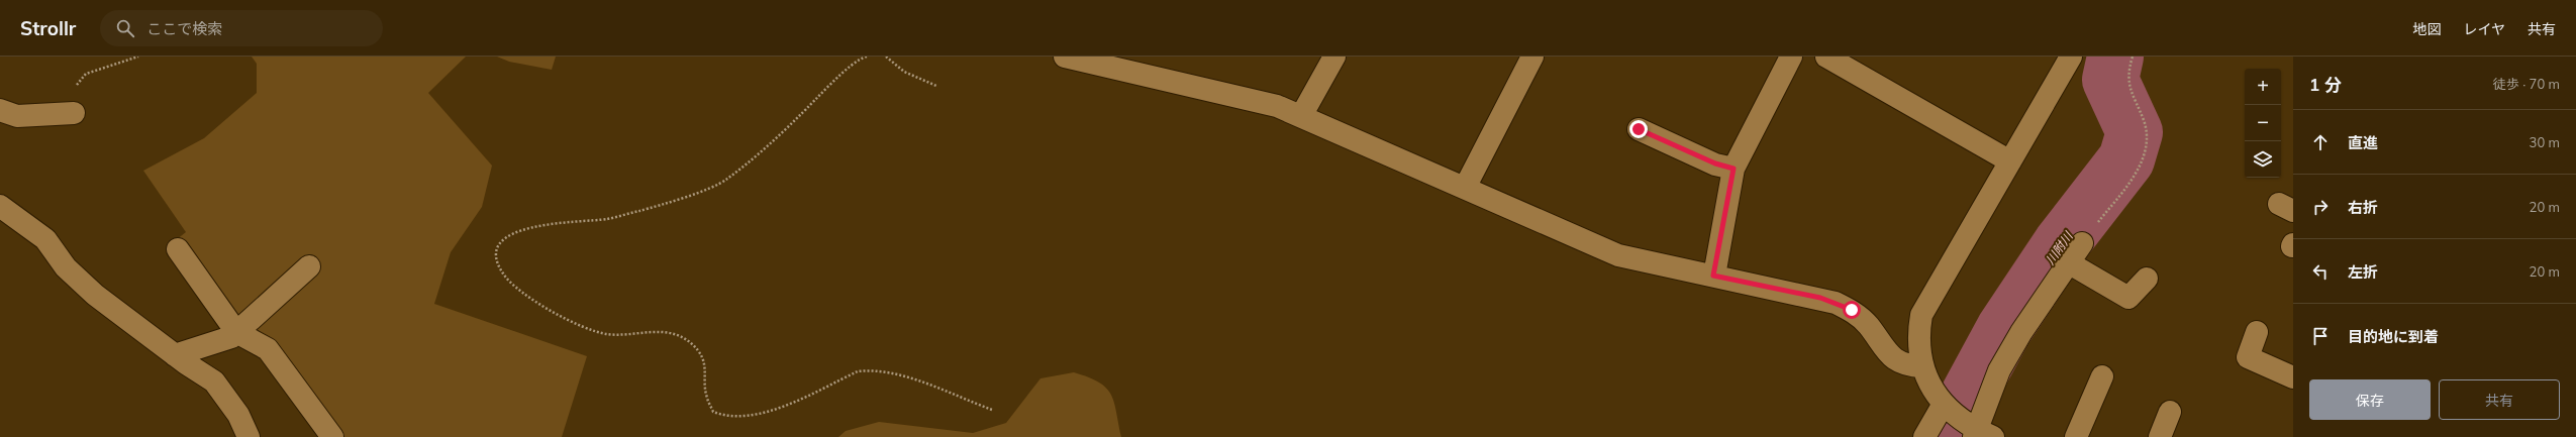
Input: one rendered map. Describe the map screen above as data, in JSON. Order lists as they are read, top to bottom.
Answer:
{
  "water": ["川附川"],
  "page": {
    "header": "Strollr",
    "search": "ここで検索",
    "nav": ["地図", "レイヤ", "共有"],
    "heading": ["1 分", "徒歩 · 70 m"],
    "map_buttons": ["+", "−"],
    "list": [
      ["直進", "30 m"],
      ["右折", "20 m"],
      ["左折", "20 m"],
      "目的地に到着"
    ],
    "buttons": ["保存", "共有"]
  }
}
